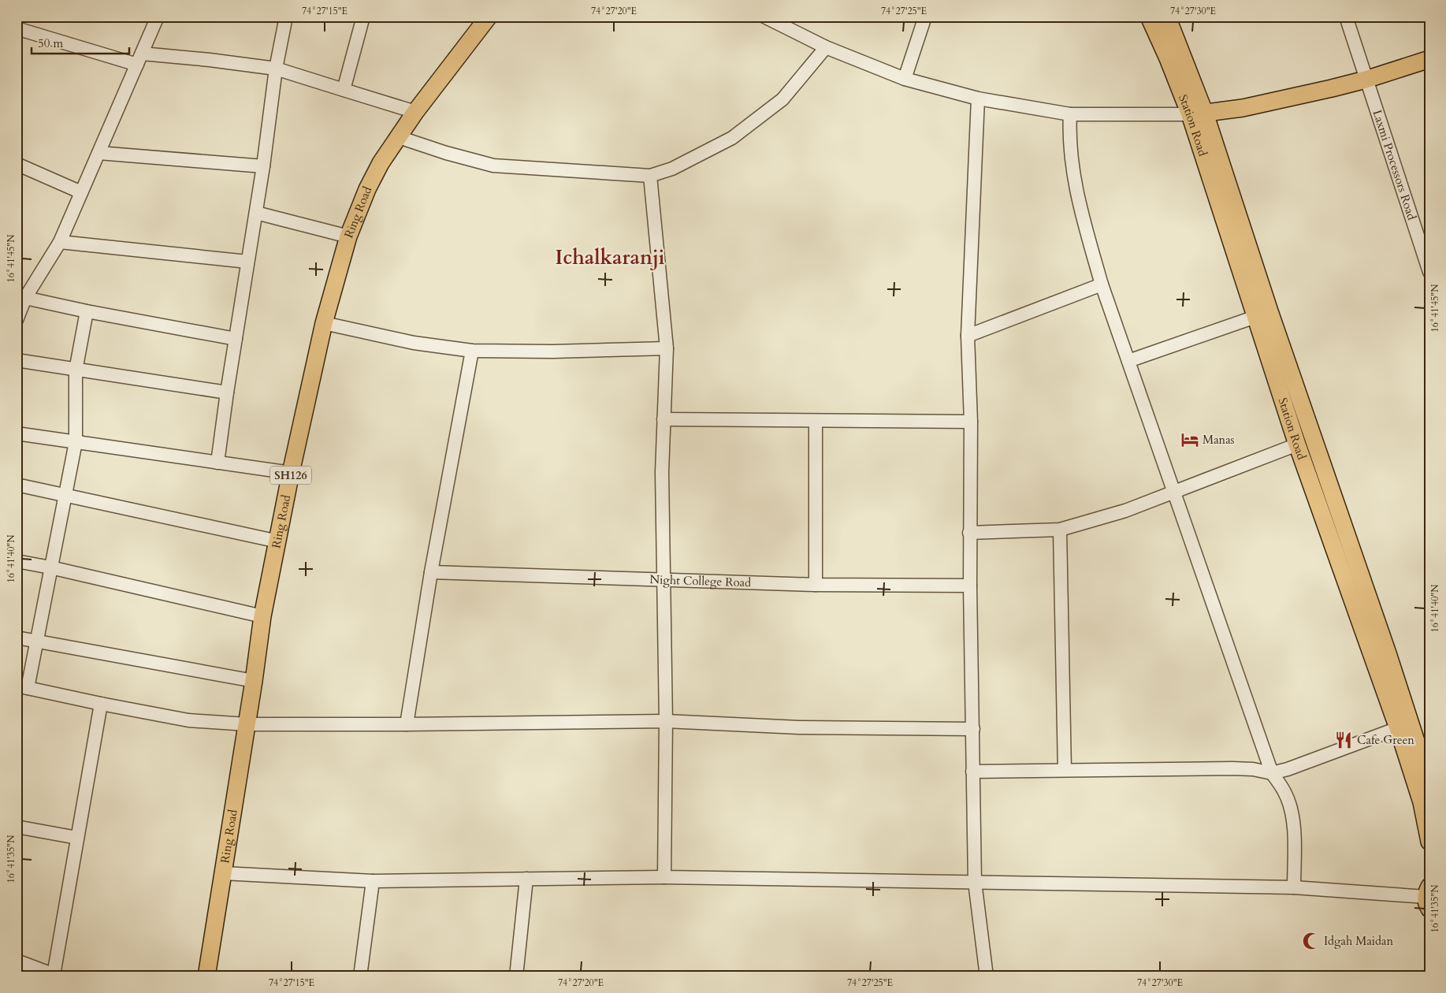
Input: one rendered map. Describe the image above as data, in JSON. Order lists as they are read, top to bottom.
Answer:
{
  "streets": {
    "main road": ["Station Road", "Ring Road", "SH126"],
    "street": ["Laxmi Processors Road", "Night College Road"]
  },
  "districts": ["Ichalkaranji"],
  "places": {
    "hotel": ["Manas"],
    "restaurant": ["Cafe Green"],
    "mosque": ["Idgah Maidan"]
  },
  "scale_bar": "50 m",
  "coordinates": [
    "74°27'15\"E",
    "74°27'20\"E",
    "74°27'25\"E",
    "74°27'30\"E",
    "16°41'45\"N",
    "16°41'40\"N",
    "16°41'35\"N"
  ]
}
